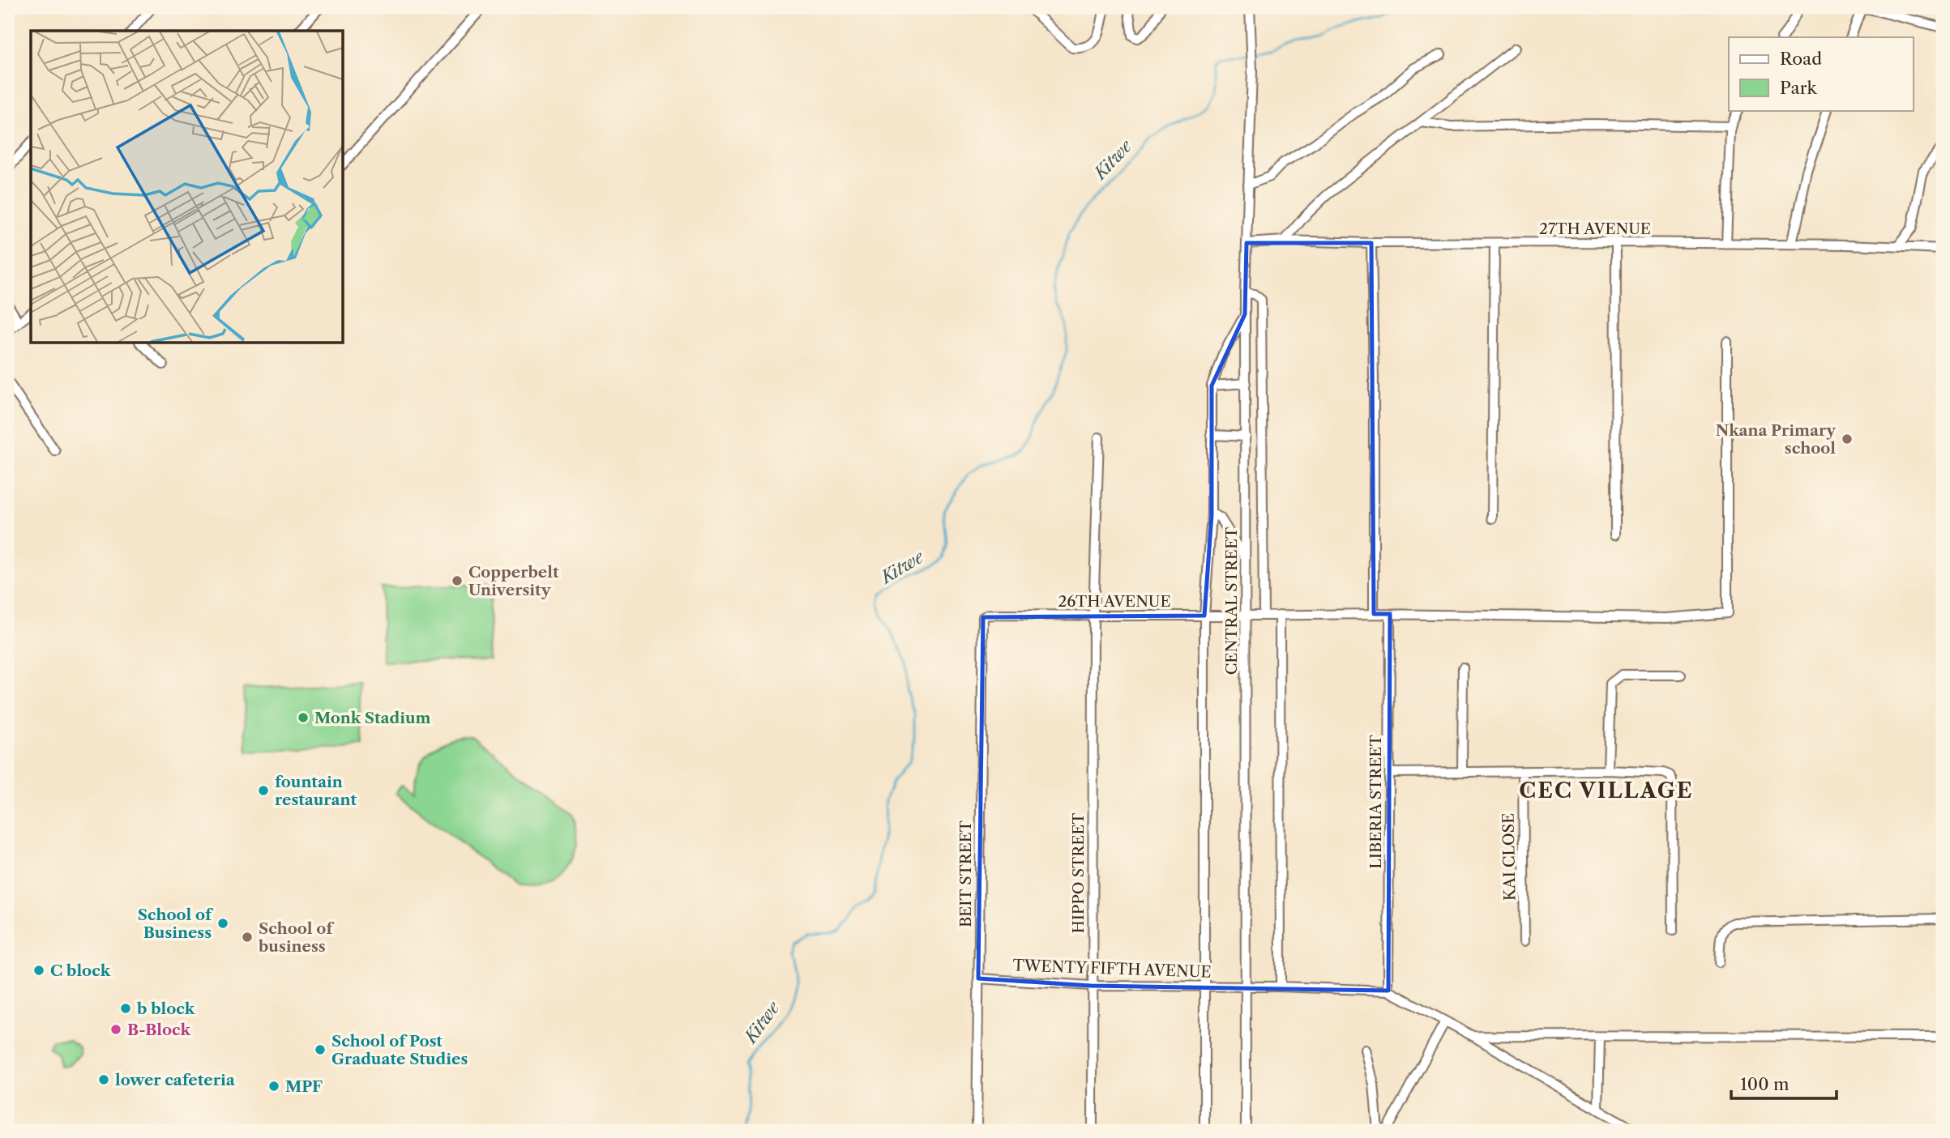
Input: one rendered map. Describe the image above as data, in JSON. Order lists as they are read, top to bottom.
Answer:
{
  "streets": {
    "street": [
      "27TH AVENUE",
      "26TH AVENUE",
      "CENTRAL STREET",
      "LIBERIA STREET",
      "KAI CLOSE",
      "HIPPO STREET",
      "BEIT STREET",
      "TWENTY FIFTH AVENUE"
    ]
  },
  "crossings": [
    ["27TH AVENUE", "CENTRAL STREET"],
    ["26TH AVENUE", "CENTRAL STREET"],
    ["26TH AVENUE", "LIBERIA STREET"],
    ["26TH AVENUE", "HIPPO STREET"],
    ["26TH AVENUE", "BEIT STREET"],
    ["CENTRAL STREET", "TWENTY FIFTH AVENUE"],
    ["LIBERIA STREET", "TWENTY FIFTH AVENUE"],
    ["HIPPO STREET", "TWENTY FIFTH AVENUE"],
    ["BEIT STREET", "TWENTY FIFTH AVENUE"]
  ],
  "districts": ["CEC VILLAGE"],
  "water": ["Kitwe"],
  "places": [
    "Nkana Primary school",
    "Copperbelt University",
    "Monk Stadium",
    "fountain restaurant",
    "School of Business",
    "School of business",
    "C block",
    "b block",
    "B-Block",
    "School of Post Graduate Studies",
    "lower cafeteria",
    "MPF"
  ],
  "legend": ["Road", "Park"],
  "scale_bar": "100 m"
}
